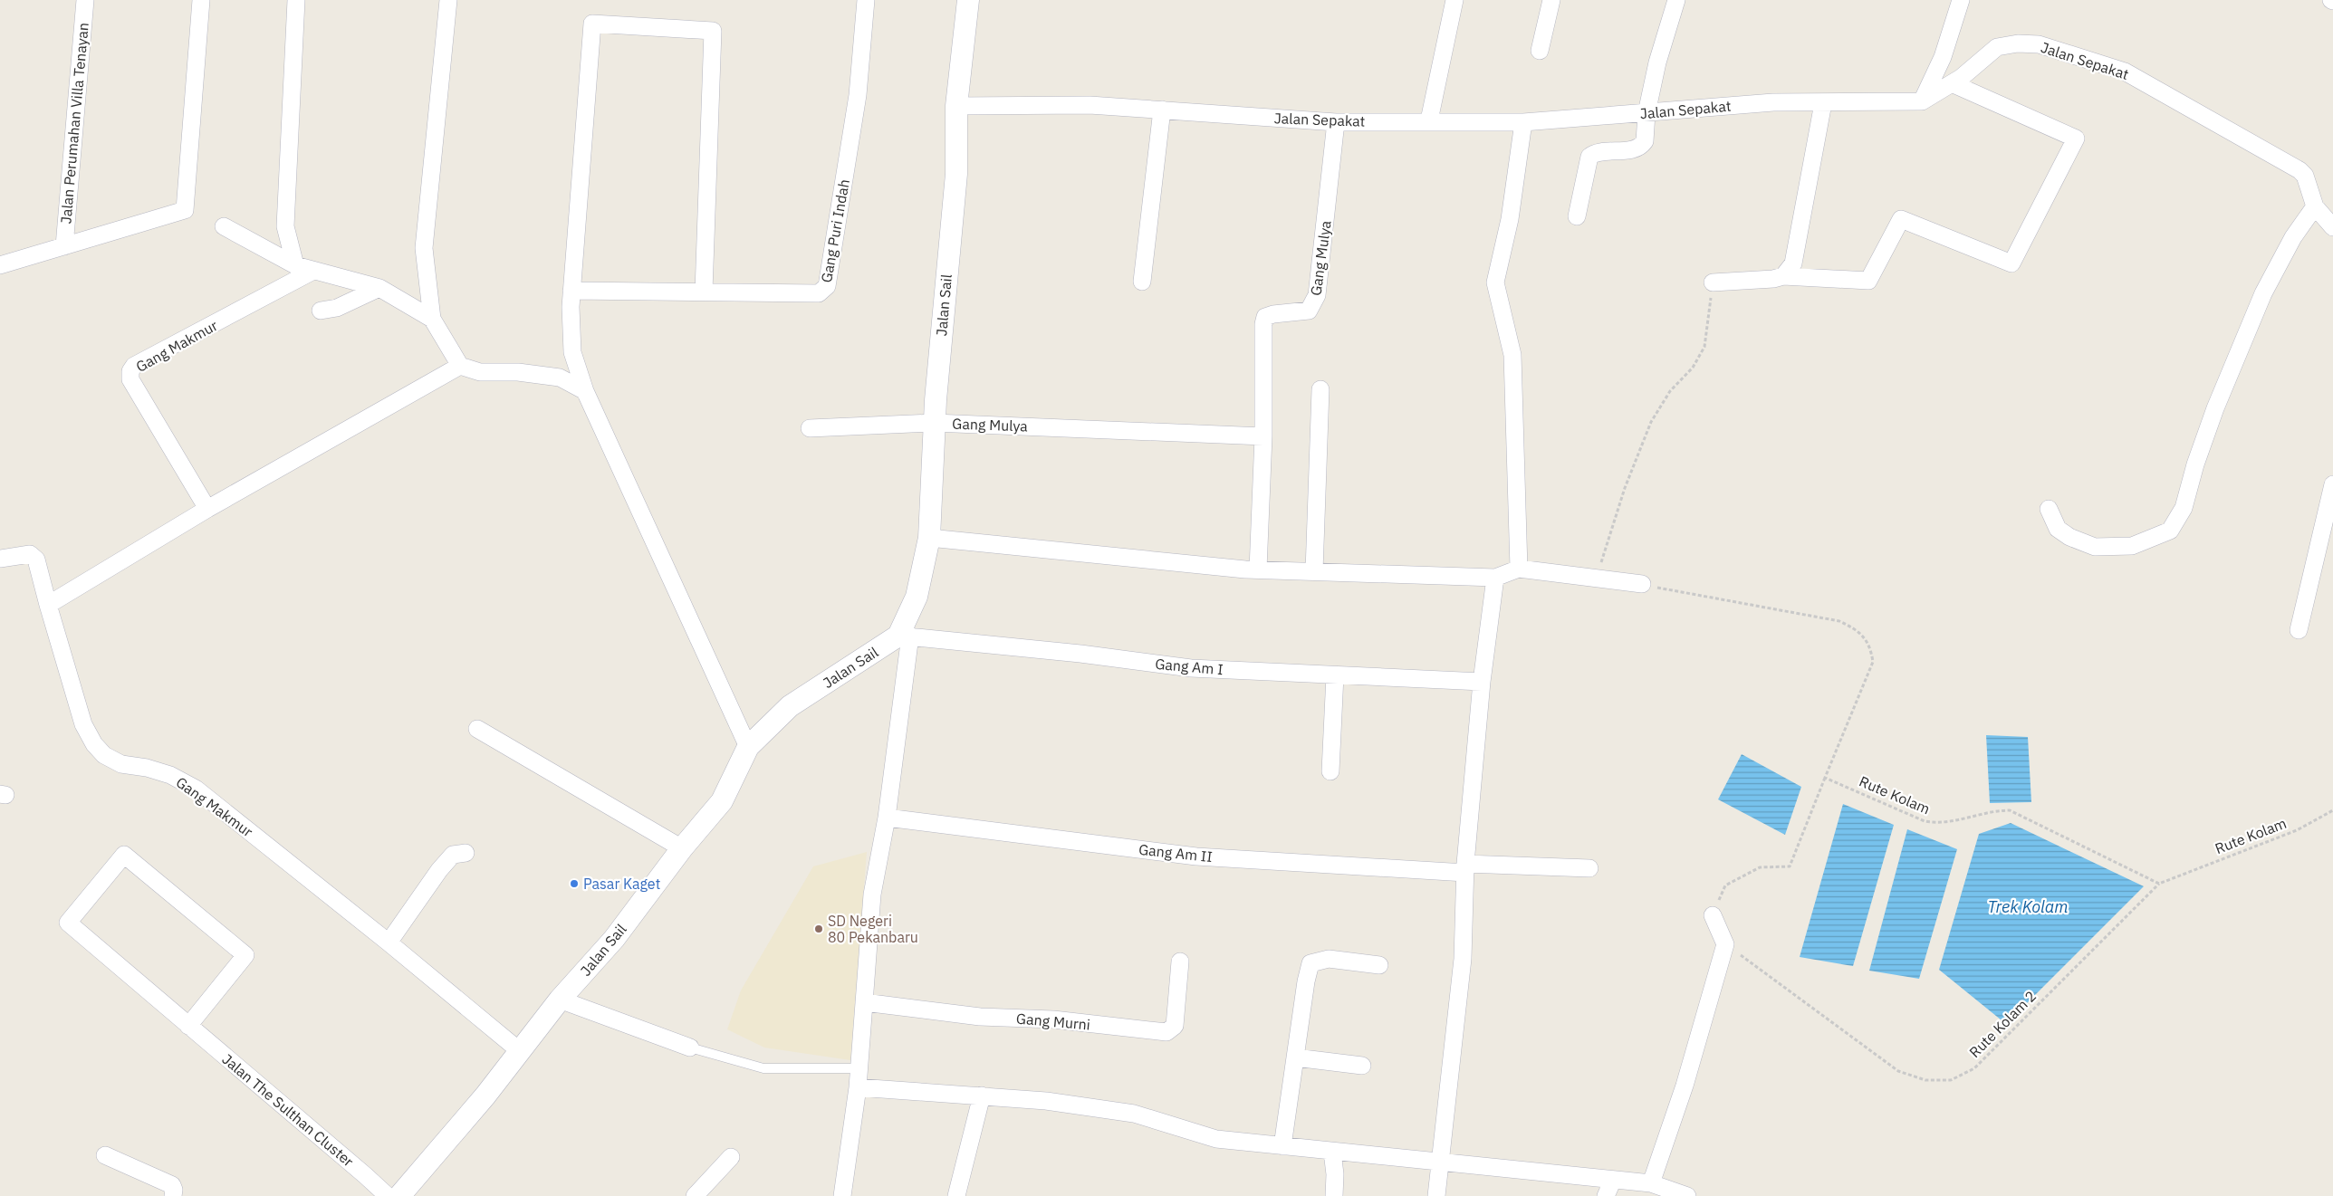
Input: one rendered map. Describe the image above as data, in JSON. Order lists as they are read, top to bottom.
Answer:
{
  "streets": {
    "street": [
      "Jalan Sepakat",
      "Jalan Perumahan Villa Tenayan",
      "Gang Puri Indah",
      "Gang Mulya",
      "Jalan Sail",
      "Gang Makmur",
      "Gang Am I",
      "Gang Am II",
      "Gang Murni",
      "Jalan The Sulthan Cluster"
    ],
    "path": ["Rute Kolam", "Rute Kolam 2"]
  },
  "crossings": [
    ["Jalan Sepakat", "Gang Mulya"],
    ["Jalan Sepakat", "Jalan Sail"],
    ["Gang Mulya", "Jalan Sail"],
    ["Jalan Sail", "Gang Makmur"],
    ["Jalan Sail", "Gang Am I"],
    ["Rute Kolam", "Rute Kolam 2"]
  ],
  "water": ["Trek Kolam"],
  "places": ["Pasar Kaget", "SD Negeri 80 Pekanbaru"]
}
